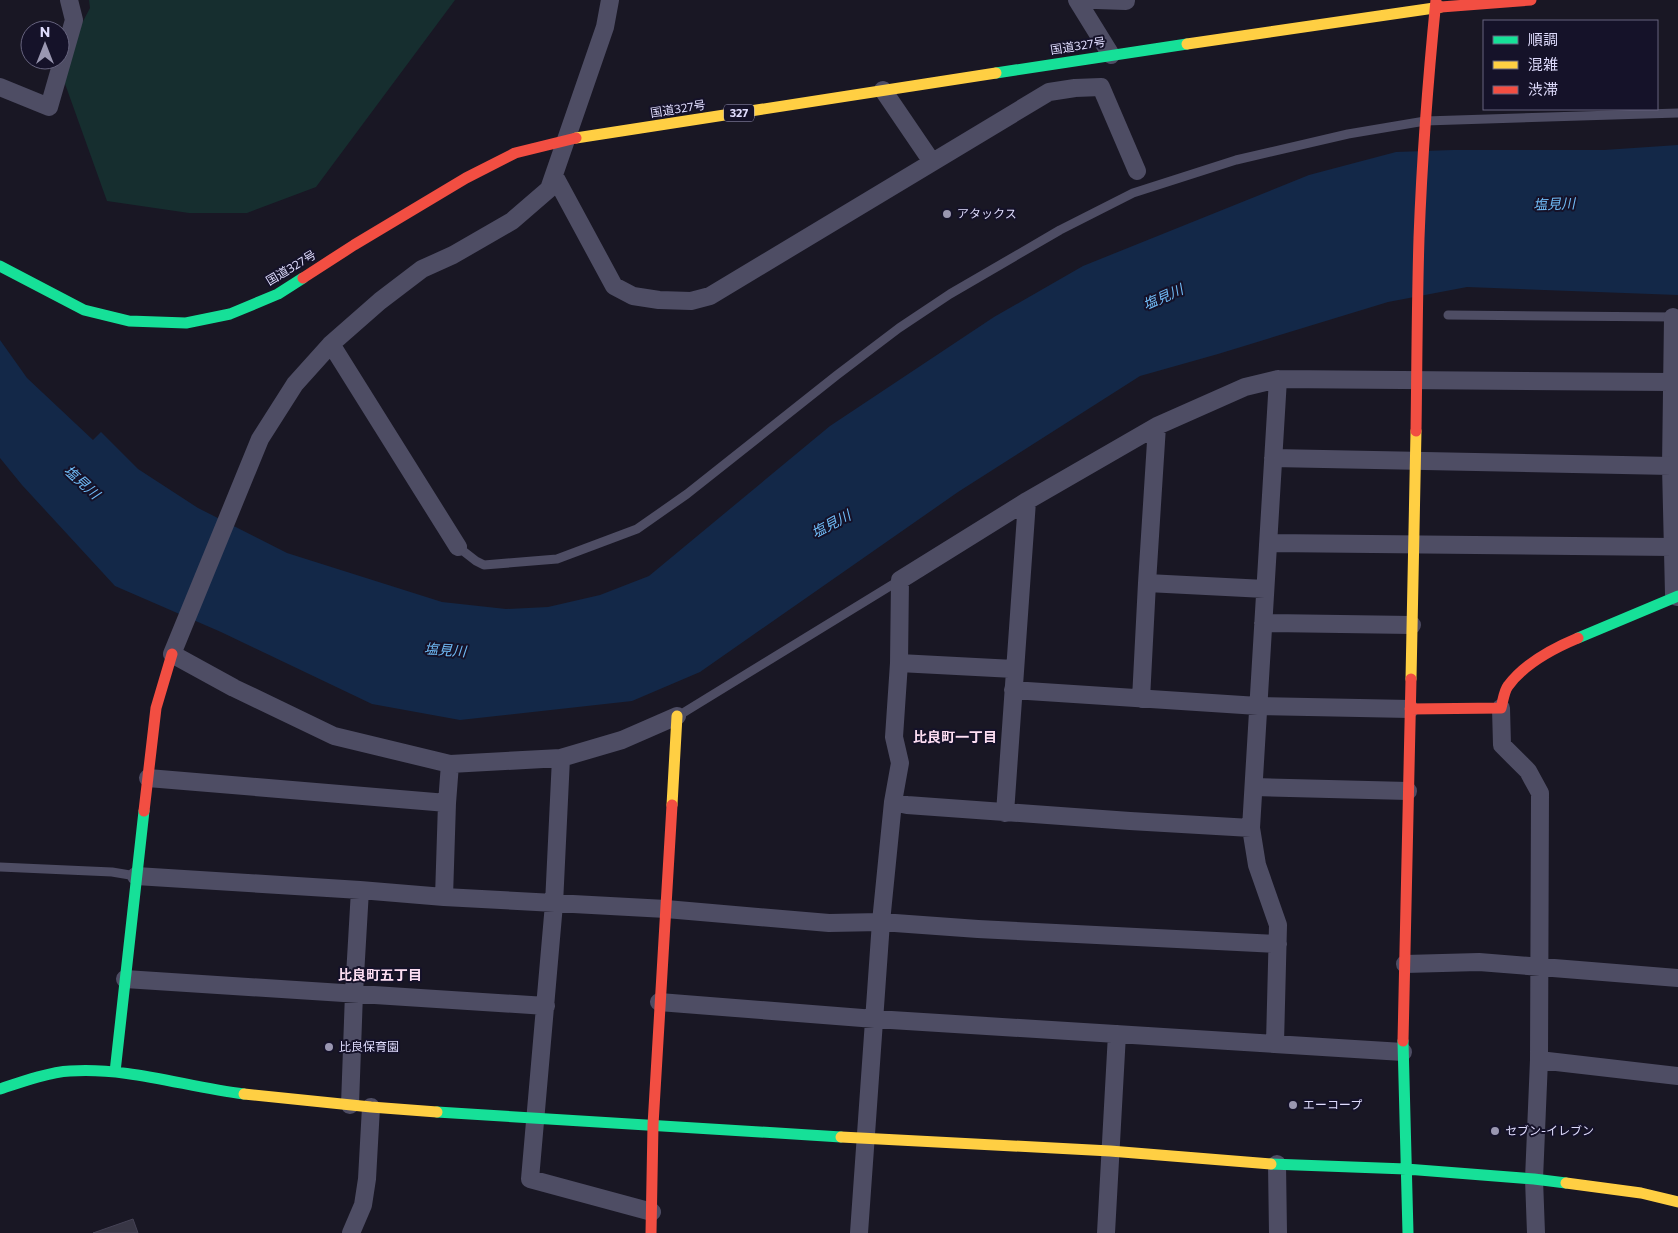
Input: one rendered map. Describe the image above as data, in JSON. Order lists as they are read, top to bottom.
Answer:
{
  "streets": {
    "main road": ["国道327号", "327"]
  },
  "districts": ["比良町一丁目", "比良町五丁目"],
  "water": ["塩見川"],
  "places": [
    "アタックス",
    "比良保育園",
    "エーコープ",
    "セブン-イレブン"
  ],
  "legend": ["順調", "混雑", "渋滞"],
  "north": "top"
}
